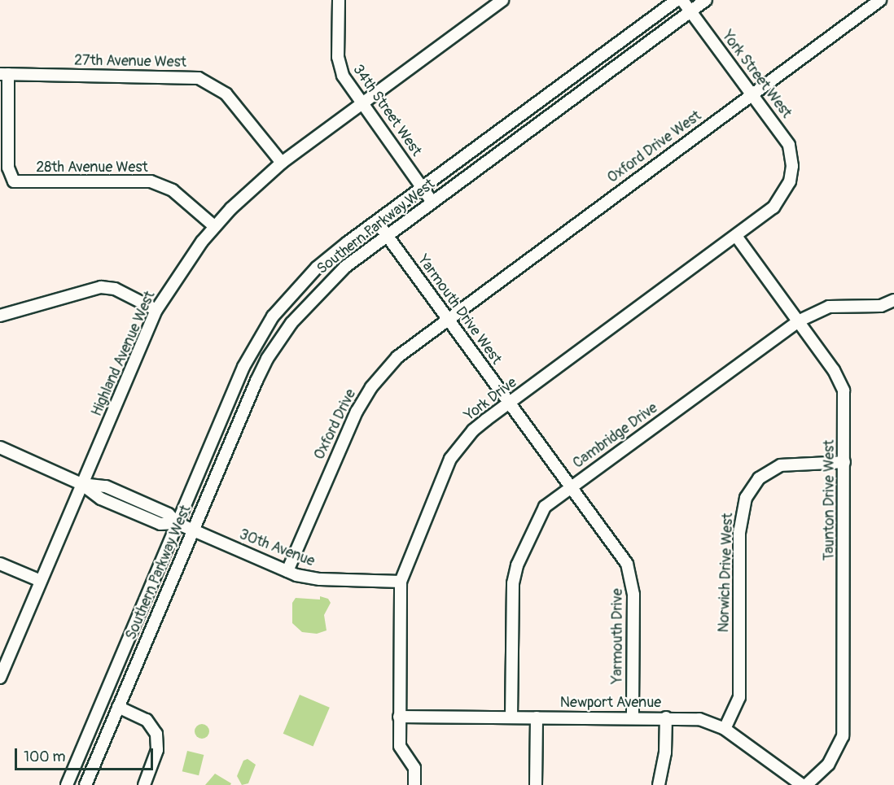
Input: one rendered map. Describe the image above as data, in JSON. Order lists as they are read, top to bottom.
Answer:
{
  "streets": {
    "street": [
      "27th Avenue West",
      "York Street West",
      "34th Street West",
      "Oxford Drive West",
      "28th Avenue West",
      "Southern Parkway West",
      "Yarmouth Drive West",
      "Highland Avenue West",
      "York Drive",
      "Oxford Drive",
      "Cambridge Drive",
      "Taunton Drive West",
      "30th Avenue",
      "Norwich Drive West",
      "Yarmouth Drive",
      "Newport Avenue"
    ]
  },
  "crossings": [
    ["27th Avenue West", "28th Avenue West"],
    ["27th Avenue West", "Highland Avenue West"],
    ["York Street West", "Oxford Drive West"],
    ["York Street West", "Southern Parkway West"],
    ["York Street West", "York Drive"],
    ["34th Street West", "Southern Parkway West"],
    ["34th Street West", "Highland Avenue West"],
    ["Oxford Drive West", "Yarmouth Drive West"],
    ["Oxford Drive West", "Oxford Drive"],
    ["28th Avenue West", "Highland Avenue West"],
    ["Southern Parkway West", "Yarmouth Drive West"],
    ["Southern Parkway West", "30th Avenue"],
    ["Yarmouth Drive West", "York Drive"],
    ["Yarmouth Drive West", "Oxford Drive"],
    ["Yarmouth Drive West", "Cambridge Drive"],
    ["Yarmouth Drive West", "Yarmouth Drive"],
    ["Highland Avenue West", "30th Avenue"],
    ["York Drive", "Taunton Drive West"],
    ["York Drive", "30th Avenue"],
    ["York Drive", "Newport Avenue"],
    ["Oxford Drive", "30th Avenue"],
    ["Cambridge Drive", "Taunton Drive West"],
    ["Cambridge Drive", "Yarmouth Drive"],
    ["Cambridge Drive", "Newport Avenue"],
    ["Taunton Drive West", "Norwich Drive West"],
    ["Norwich Drive West", "Newport Avenue"],
    ["Yarmouth Drive", "Newport Avenue"]
  ],
  "scale_bar": "100 m"
}
